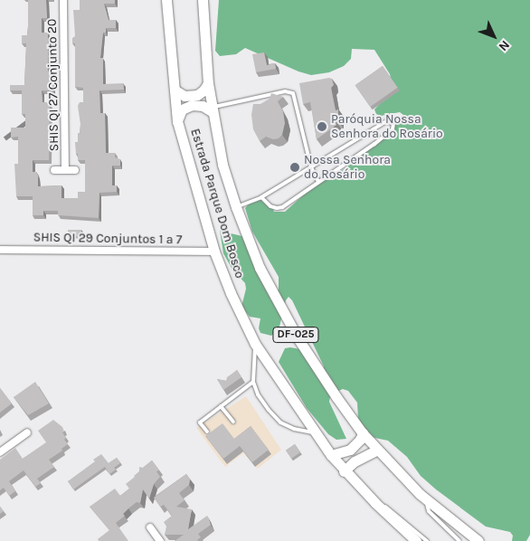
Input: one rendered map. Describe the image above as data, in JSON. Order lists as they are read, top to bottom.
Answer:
{
  "streets": {
    "main road": ["Estrada Parque Dom Bosco", "DF-025"],
    "street": ["SHIS QI 27 Conjunto 20", "SHIS QI 29 Conjuntos 1 a 7"]
  },
  "crossings": [
    ["Estrada Parque Dom Bosco", "SHIS QI 29 Conjuntos 1 a 7"]
  ],
  "places": ["Paróquia Nossa Senhora do Rosário", "Nossa Senhora do Rosário"],
  "north": "bottom right"
}
